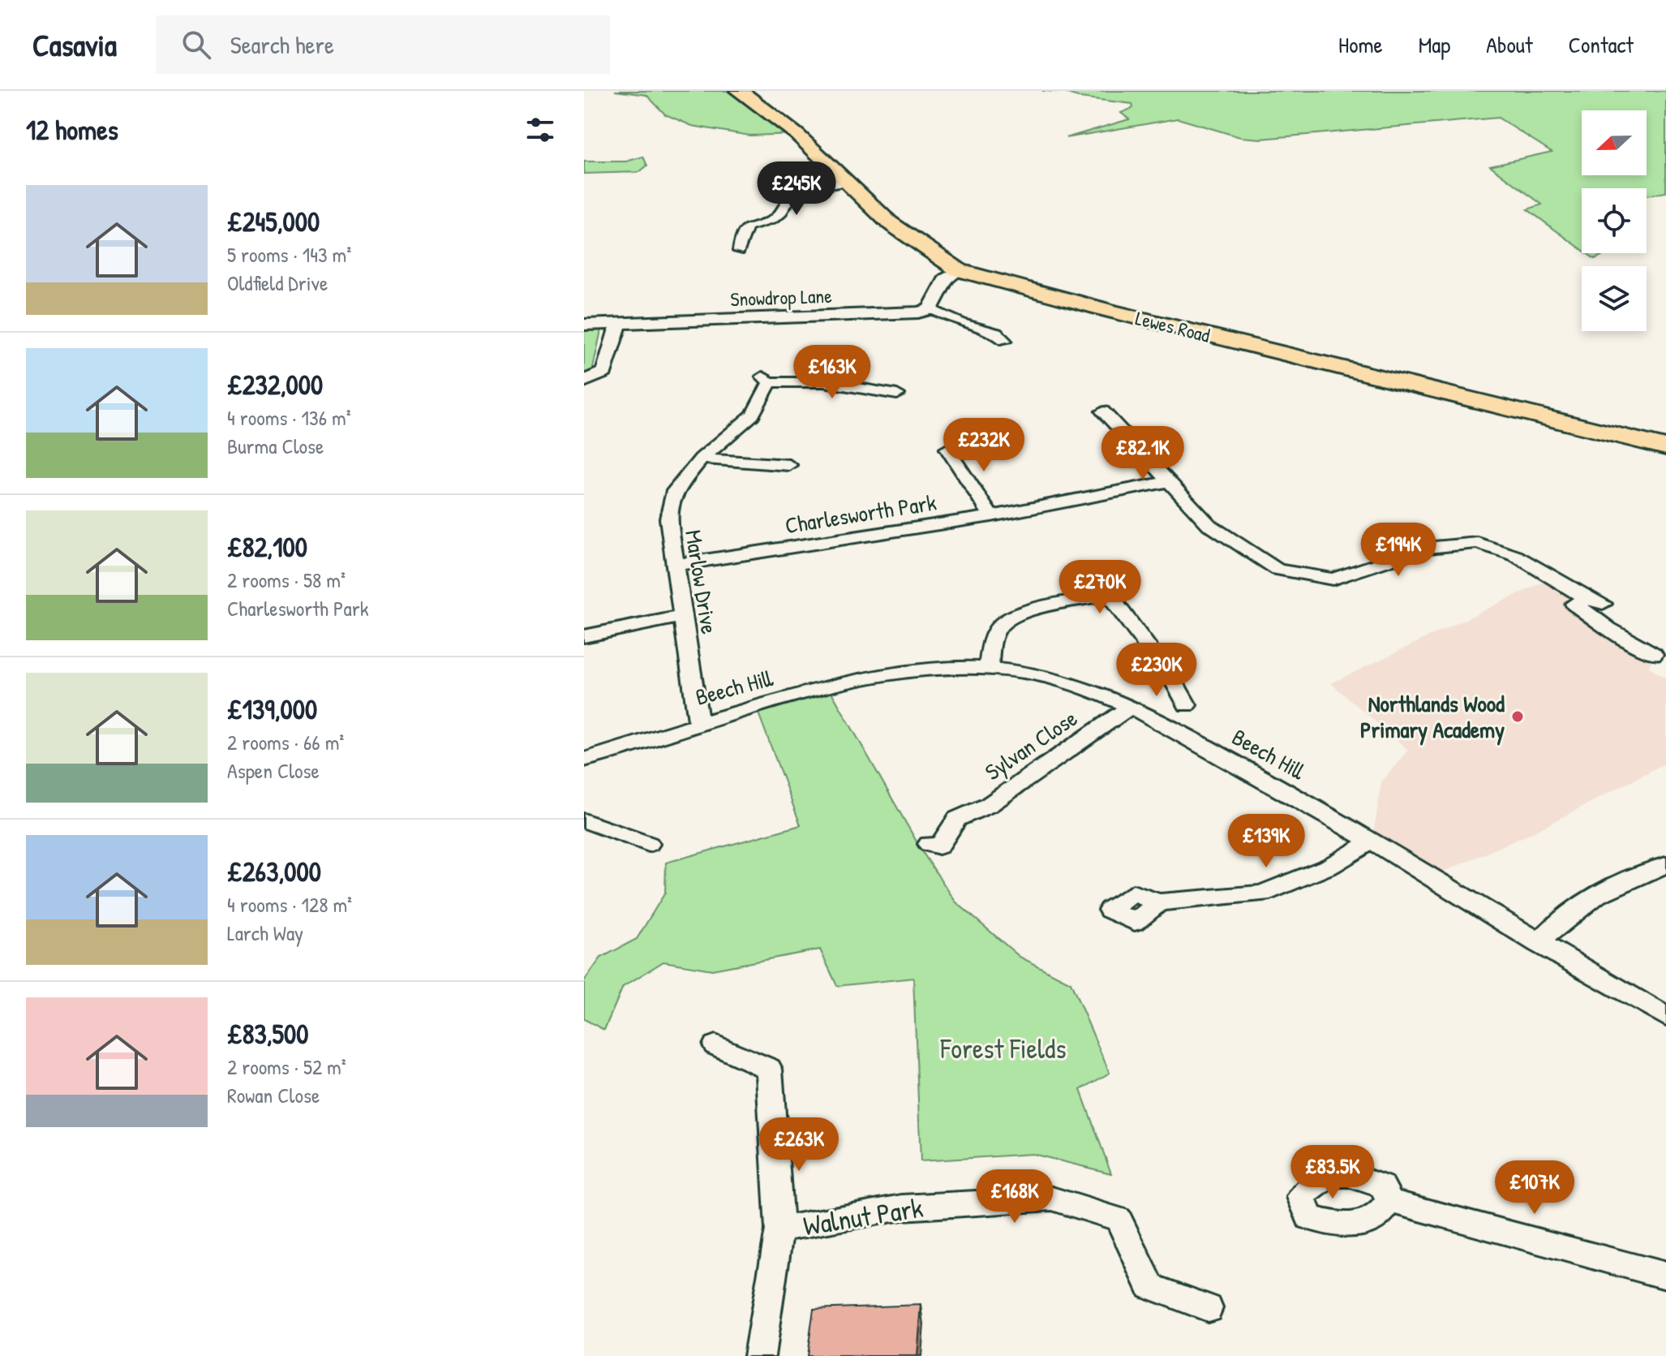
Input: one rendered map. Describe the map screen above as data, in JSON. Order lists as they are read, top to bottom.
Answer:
{
  "streets": {
    "highway": ["Lewes Road"],
    "street": [
      "Snowdrop Lane",
      "Charlesworth Park",
      "Marlow Drive",
      "Beech Hill",
      "Sylvan Close",
      "Walnut Park"
    ]
  },
  "crossings": [
    ["Charlesworth Park", "Marlow Drive"],
    ["Marlow Drive", "Beech Hill"],
    ["Beech Hill", "Sylvan Close"]
  ],
  "parks": ["Forest Fields"],
  "places": ["Northlands Wood Primary Academy"],
  "north": "left",
  "page": {
    "header": "Casavia",
    "search": "Search here",
    "nav": [
      "Home",
      "Map",
      "About",
      "Contact"
    ],
    "heading": "12 homes",
    "price": [
      "£245K",
      "£163K",
      "£232K",
      "£82.1K",
      "£194K",
      "£270K",
      "£230K",
      "£139K",
      "£263K",
      "£83.5K",
      "£107K",
      "£168K"
    ],
    "list": [
      {
        "name": "£245,000",
        "note": "5 rooms · 143 m² · Oldfield Drive"
      },
      {
        "name": "£232,000",
        "note": "4 rooms · 136 m² · Burma Close"
      },
      {
        "name": "£82,100",
        "note": "2 rooms · 58 m² · Charlesworth Park"
      },
      {
        "name": "£139,000",
        "note": "2 rooms · 66 m² · Aspen Close"
      },
      {
        "name": "£263,000",
        "note": "4 rooms · 128 m² · Larch Way"
      },
      {
        "name": "£83,500",
        "note": "2 rooms · 52 m² · Rowan Close"
      }
    ]
  }
}
